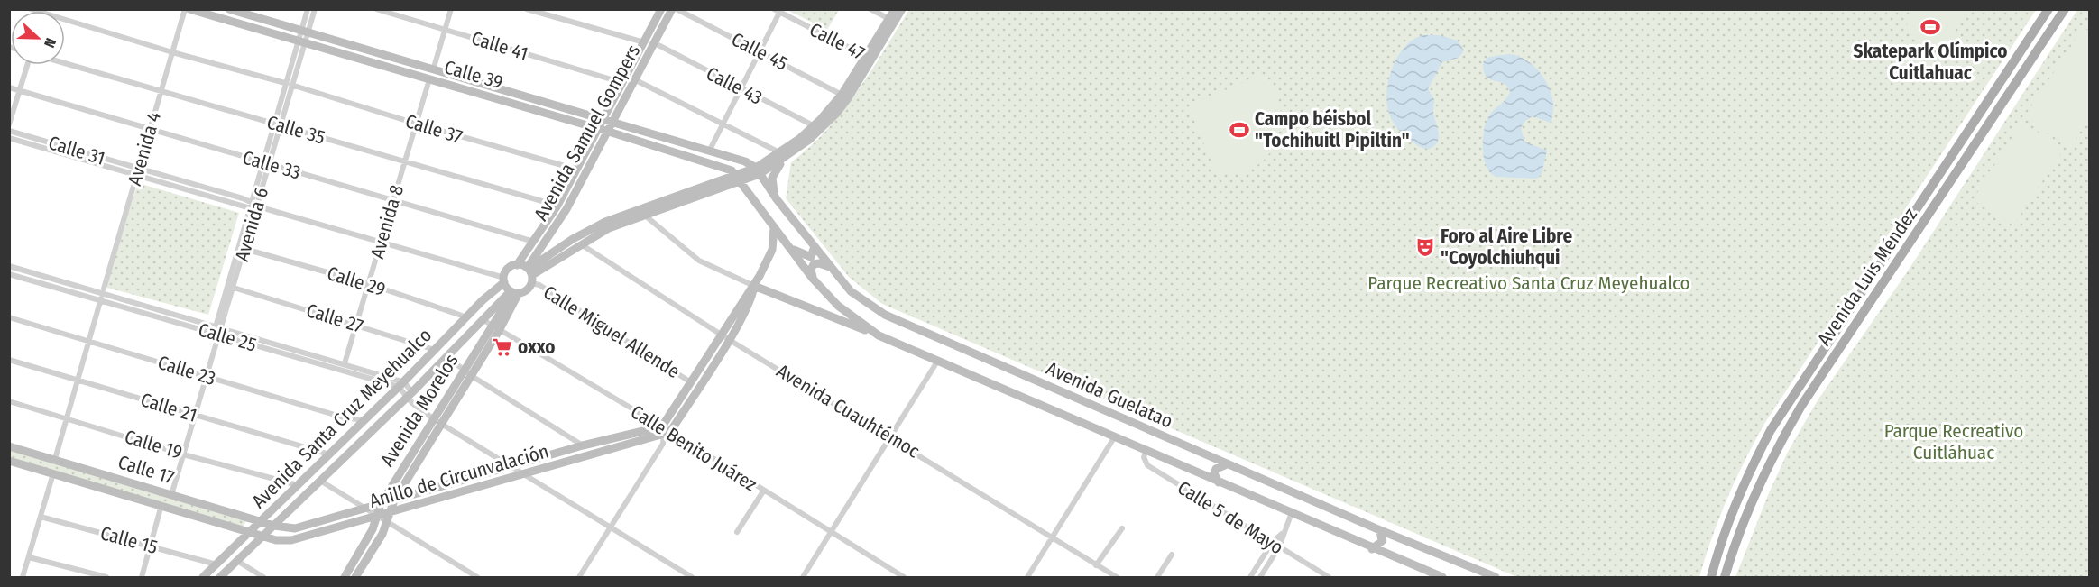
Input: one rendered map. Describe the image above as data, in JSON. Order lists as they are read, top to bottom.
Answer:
{
  "streets": {
    "main road": ["Avenida Luis Méndez"],
    "street": [
      "Calle 47",
      "Calle 41",
      "Calle 45",
      "Calle 39",
      "Calle 43",
      "Calle 37",
      "Calle 35",
      "Avenida Samuel Gompers",
      "Avenida 4",
      "Calle 31",
      "Calle 33",
      "Avenida 8",
      "Avenida 6",
      "Calle 29",
      "Calle 27",
      "Calle Miguel Allende",
      "Calle 25",
      "Calle 23",
      "Avenida Guelatao",
      "Calle 21",
      "Avenida Morelos",
      "Avenida Cuauhtémoc",
      "Avenida Santa Cruz Meyehualco",
      "Calle 19",
      "Calle Benito Juárez",
      "Calle 17",
      "Anillo de Circunvalación",
      "Calle 5 de Mayo",
      "Calle 15"
    ]
  },
  "crossings": [
    ["Calle 41", "Avenida Samuel Gompers"],
    ["Calle 41", "Avenida 8"],
    ["Calle 39", "Avenida Samuel Gompers"],
    ["Calle 39", "Avenida 8"],
    ["Calle 39", "Avenida 6"],
    ["Calle 39", "Avenida Guelatao"],
    ["Calle 43", "Avenida Samuel Gompers"],
    ["Calle 37", "Avenida Samuel Gompers"],
    ["Calle 37", "Avenida 4"],
    ["Calle 37", "Avenida 8"],
    ["Calle 37", "Avenida 6"],
    ["Calle 35", "Avenida Samuel Gompers"],
    ["Calle 35", "Avenida 4"],
    ["Calle 35", "Avenida 8"],
    ["Calle 35", "Avenida 6"],
    ["Avenida Samuel Gompers", "Calle 31"],
    ["Avenida Samuel Gompers", "Calle 33"],
    ["Avenida Samuel Gompers", "Calle Miguel Allende"],
    ["Avenida Samuel Gompers", "Avenida Morelos"],
    ["Avenida Samuel Gompers", "Avenida Santa Cruz Meyehualco"],
    ["Avenida 4", "Calle 31"],
    ["Avenida 4", "Calle 33"],
    ["Avenida 4", "Calle 25"],
    ["Avenida 4", "Calle 23"],
    ["Avenida 4", "Calle 21"],
    ["Avenida 4", "Calle 19"],
    ["Avenida 4", "Calle 17"],
    ["Calle 31", "Avenida 8"],
    ["Calle 31", "Avenida 6"],
    ["Calle 31", "Calle Miguel Allende"],
    ["Calle 31", "Avenida Morelos"],
    ["Calle 31", "Avenida Santa Cruz Meyehualco"],
    ["Calle 33", "Avenida 8"],
    ["Calle 33", "Avenida 6"],
    ["Avenida 8", "Calle 29"],
    ["Avenida 8", "Calle 27"],
    ["Avenida 8", "Calle 25"],
    ["Avenida 6", "Calle 29"],
    ["Avenida 6", "Calle 27"],
    ["Avenida 6", "Calle 25"],
    ["Avenida 6", "Calle 23"],
    ["Avenida 6", "Calle 21"],
    ["Avenida 6", "Calle 19"],
    ["Avenida 6", "Calle 17"],
    ["Calle 29", "Avenida Santa Cruz Meyehualco"],
    ["Calle 27", "Avenida Santa Cruz Meyehualco"],
    ["Calle Miguel Allende", "Avenida Morelos"],
    ["Calle Miguel Allende", "Avenida Santa Cruz Meyehualco"],
    ["Calle 25", "Avenida Santa Cruz Meyehualco"],
    ["Calle 23", "Avenida Santa Cruz Meyehualco"],
    ["Avenida Guelatao", "Calle 5 de Mayo"],
    ["Calle 21", "Avenida Santa Cruz Meyehualco"],
    ["Avenida Morelos", "Avenida Santa Cruz Meyehualco"],
    ["Avenida Morelos", "Calle Benito Juárez"],
    ["Avenida Morelos", "Anillo de Circunvalación"],
    ["Avenida Santa Cruz Meyehualco", "Calle 19"],
    ["Avenida Santa Cruz Meyehualco", "Calle Benito Juárez"],
    ["Avenida Santa Cruz Meyehualco", "Calle 17"],
    ["Avenida Santa Cruz Meyehualco", "Anillo de Circunvalación"],
    ["Avenida Santa Cruz Meyehualco", "Calle 15"],
    ["Calle Benito Juárez", "Anillo de Circunvalación"],
    ["Calle 17", "Anillo de Circunvalación"]
  ],
  "parks": ["Parque Recreativo Santa Cruz Meyehualco", "Parque Recreativo Cuitláhuac"],
  "places": {
    "sports": ["Skatepark Olímpico Cuitlahuac", "Campo béisbol \"Tochihuitl Pipiltin\""],
    "theatre": ["Foro al Aire Libre \"Coyolchiuhqui"],
    "supermarket": ["oxxo"]
  },
  "north": "right"
}
